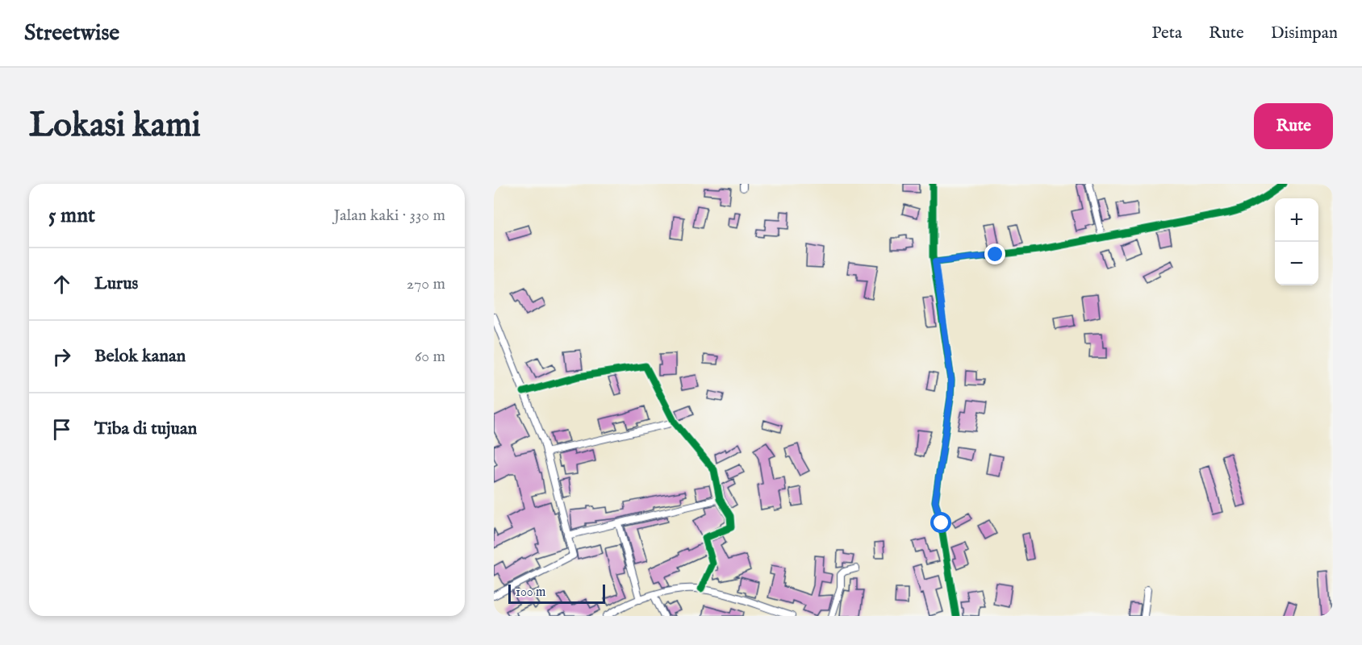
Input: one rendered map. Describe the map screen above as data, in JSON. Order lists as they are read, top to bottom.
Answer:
{
  "scale_bar": "100 m",
  "page": {
    "header": "Streetwise",
    "nav": ["Peta", "Rute", "Disimpan"],
    "buttons": "Rute",
    "title": "Lokasi kami",
    "heading": ["5 mnt", "Jalan kaki · 330 m"],
    "map_buttons": ["+", "−"],
    "list": [
      ["Lurus", "270 m"],
      ["Belok kanan", "60 m"],
      "Tiba di tujuan"
    ],
    "scale": "100 m"
  }
}
